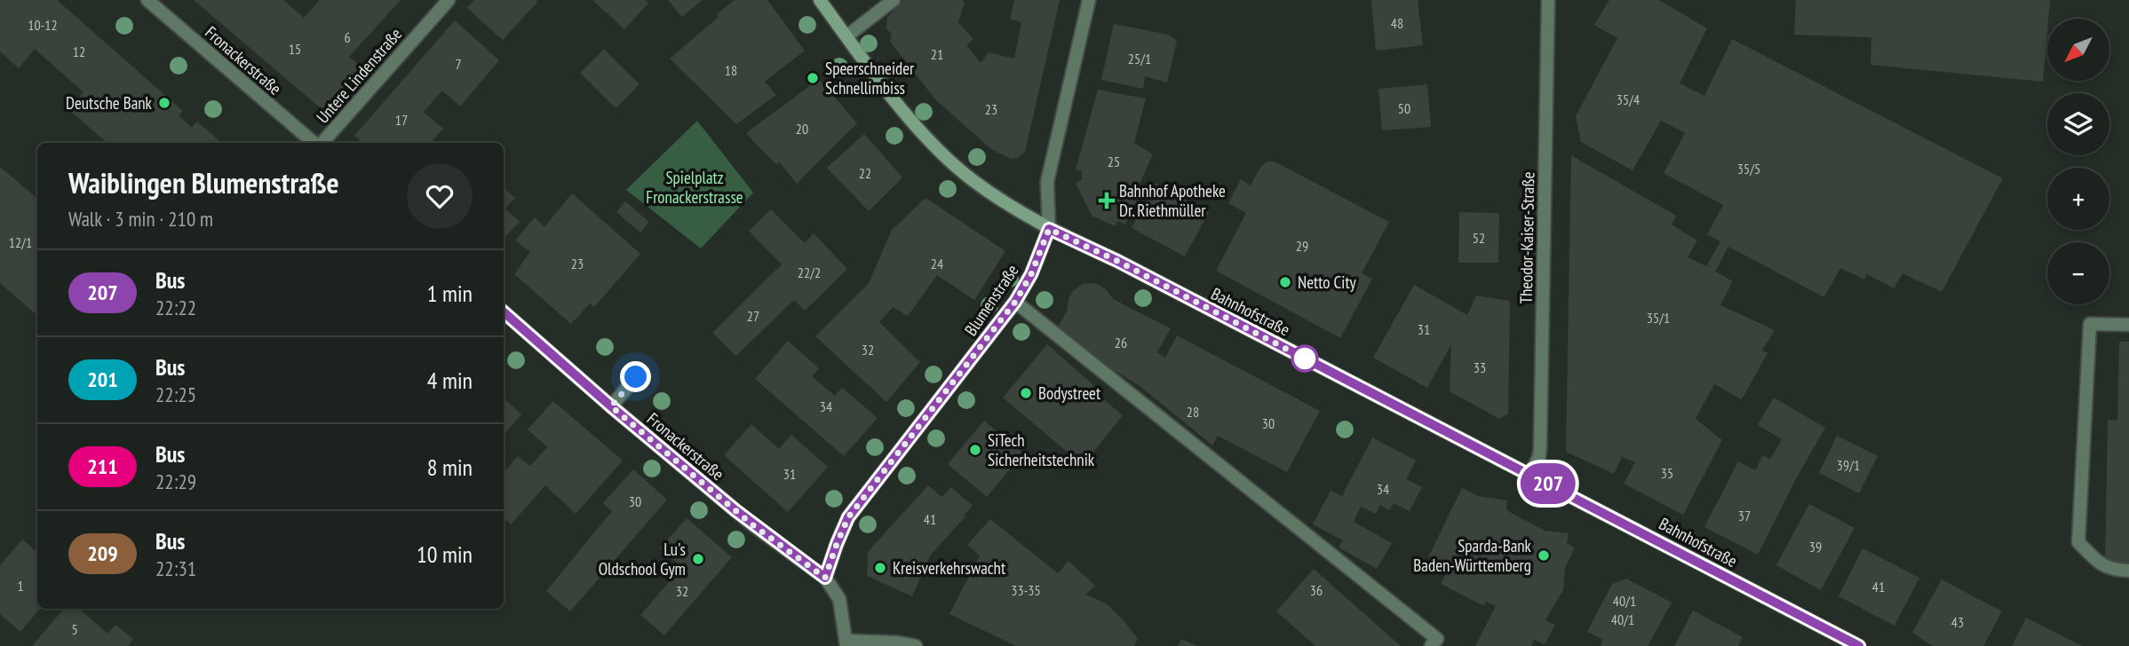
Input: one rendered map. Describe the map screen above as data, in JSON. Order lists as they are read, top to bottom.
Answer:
{
  "streets": {
    "street": [
      "Fronackerstraße",
      "Untere Lindenstraße",
      "Theodor-Kaiser-Straße",
      "Blumenstraße",
      "Bahnhofstraße"
    ]
  },
  "crossings": [
    ["Fronackerstraße", "Blumenstraße"],
    ["Theodor-Kaiser-Straße", "Bahnhofstraße"],
    ["Blumenstraße", "Bahnhofstraße"]
  ],
  "parks": ["Spielplatz Fronackerstrasse"],
  "places": {
    "other": [
      "Speerschneider Schnellimbiss",
      "Deutsche Bank",
      "Netto City",
      "Bodystreet",
      "SiTech Sicherheitstechnik",
      "Sparda-Bank Baden-Württemberg",
      "Lu's Oldschool Gym",
      "Kreisverkehrswacht"
    ],
    "health": ["Bahnhof Apotheke Dr. Riethmüller"]
  },
  "lines": ["bus line 207"],
  "house_numbers": [
    "48",
    "10-12",
    "6",
    "15",
    "12",
    "21",
    "25/1",
    "7",
    "18",
    "35/4",
    "50",
    "23",
    "17",
    "20",
    "25",
    "35/5",
    "22",
    "52",
    "12/1",
    "29",
    "23",
    "24",
    "22/2",
    "27",
    "35/1",
    "31",
    "26",
    "32",
    "33",
    "34",
    "28",
    "30",
    "39/1",
    "35",
    "31",
    "34",
    "30",
    "37",
    "41",
    "39",
    "1",
    "41",
    "33-35",
    "36",
    "32",
    "40/1",
    "40/1",
    "43",
    "5"
  ],
  "north": "bottom left",
  "page": {
    "on_map": "207",
    "map_buttons": ["+", "−"],
    "heading": ["Waiblingen Blumenstraße", "Walk · 3 min · 210 m"],
    "list": [
      {
        "mark": "207",
        "name": "Bus",
        "note": "22:22",
        "value": "1 min"
      },
      {
        "mark": "201",
        "name": "Bus",
        "note": "22:25",
        "value": "4 min"
      },
      {
        "mark": "211",
        "name": "Bus",
        "note": "22:29",
        "value": "8 min"
      },
      {
        "mark": "209",
        "name": "Bus",
        "note": "22:31",
        "value": "10 min"
      }
    ]
  }
}
